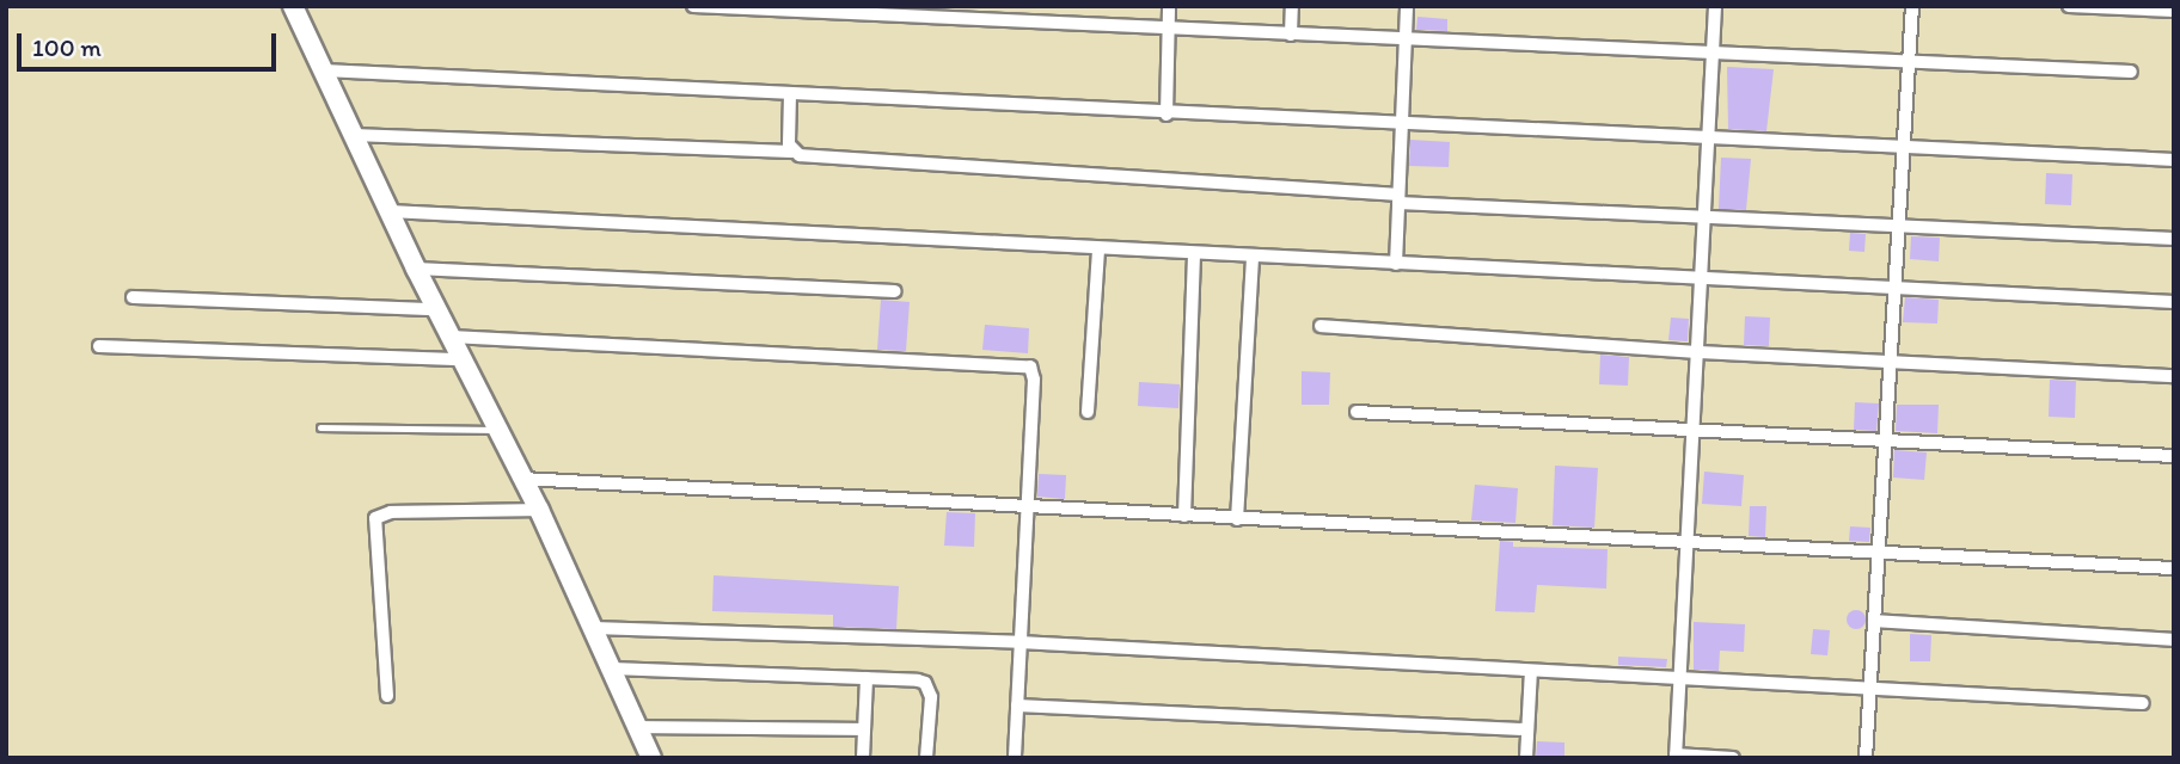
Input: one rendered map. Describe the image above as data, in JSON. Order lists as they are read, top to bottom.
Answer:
{
  "scale_bar": "100 m"
}
